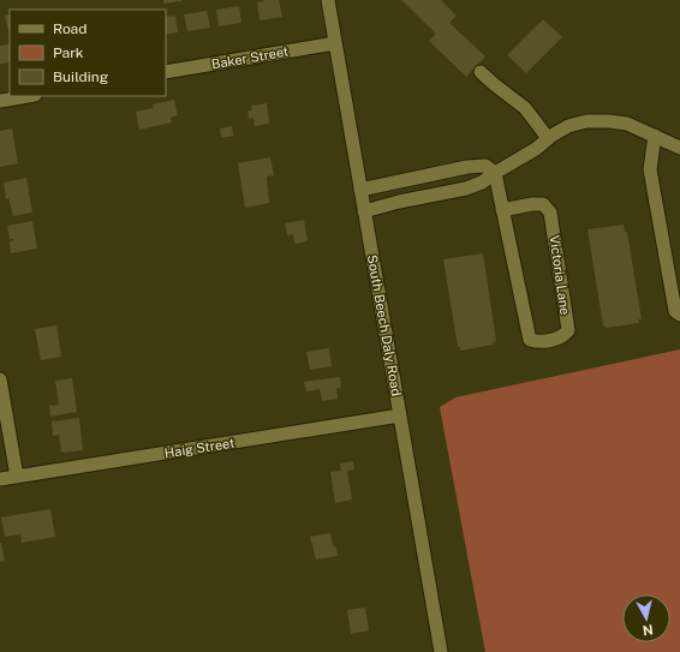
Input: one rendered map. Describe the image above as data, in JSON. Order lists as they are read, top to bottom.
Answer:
{
  "streets": {
    "street": [
      "Baker Street",
      "Victoria Lane",
      "South Beech Daly Road",
      "Haig Street"
    ]
  },
  "crossings": [
    ["Baker Street", "South Beech Daly Road"],
    ["South Beech Daly Road", "Haig Street"]
  ],
  "legend": ["Road", "Park", "Building"],
  "north": "bottom"
}
